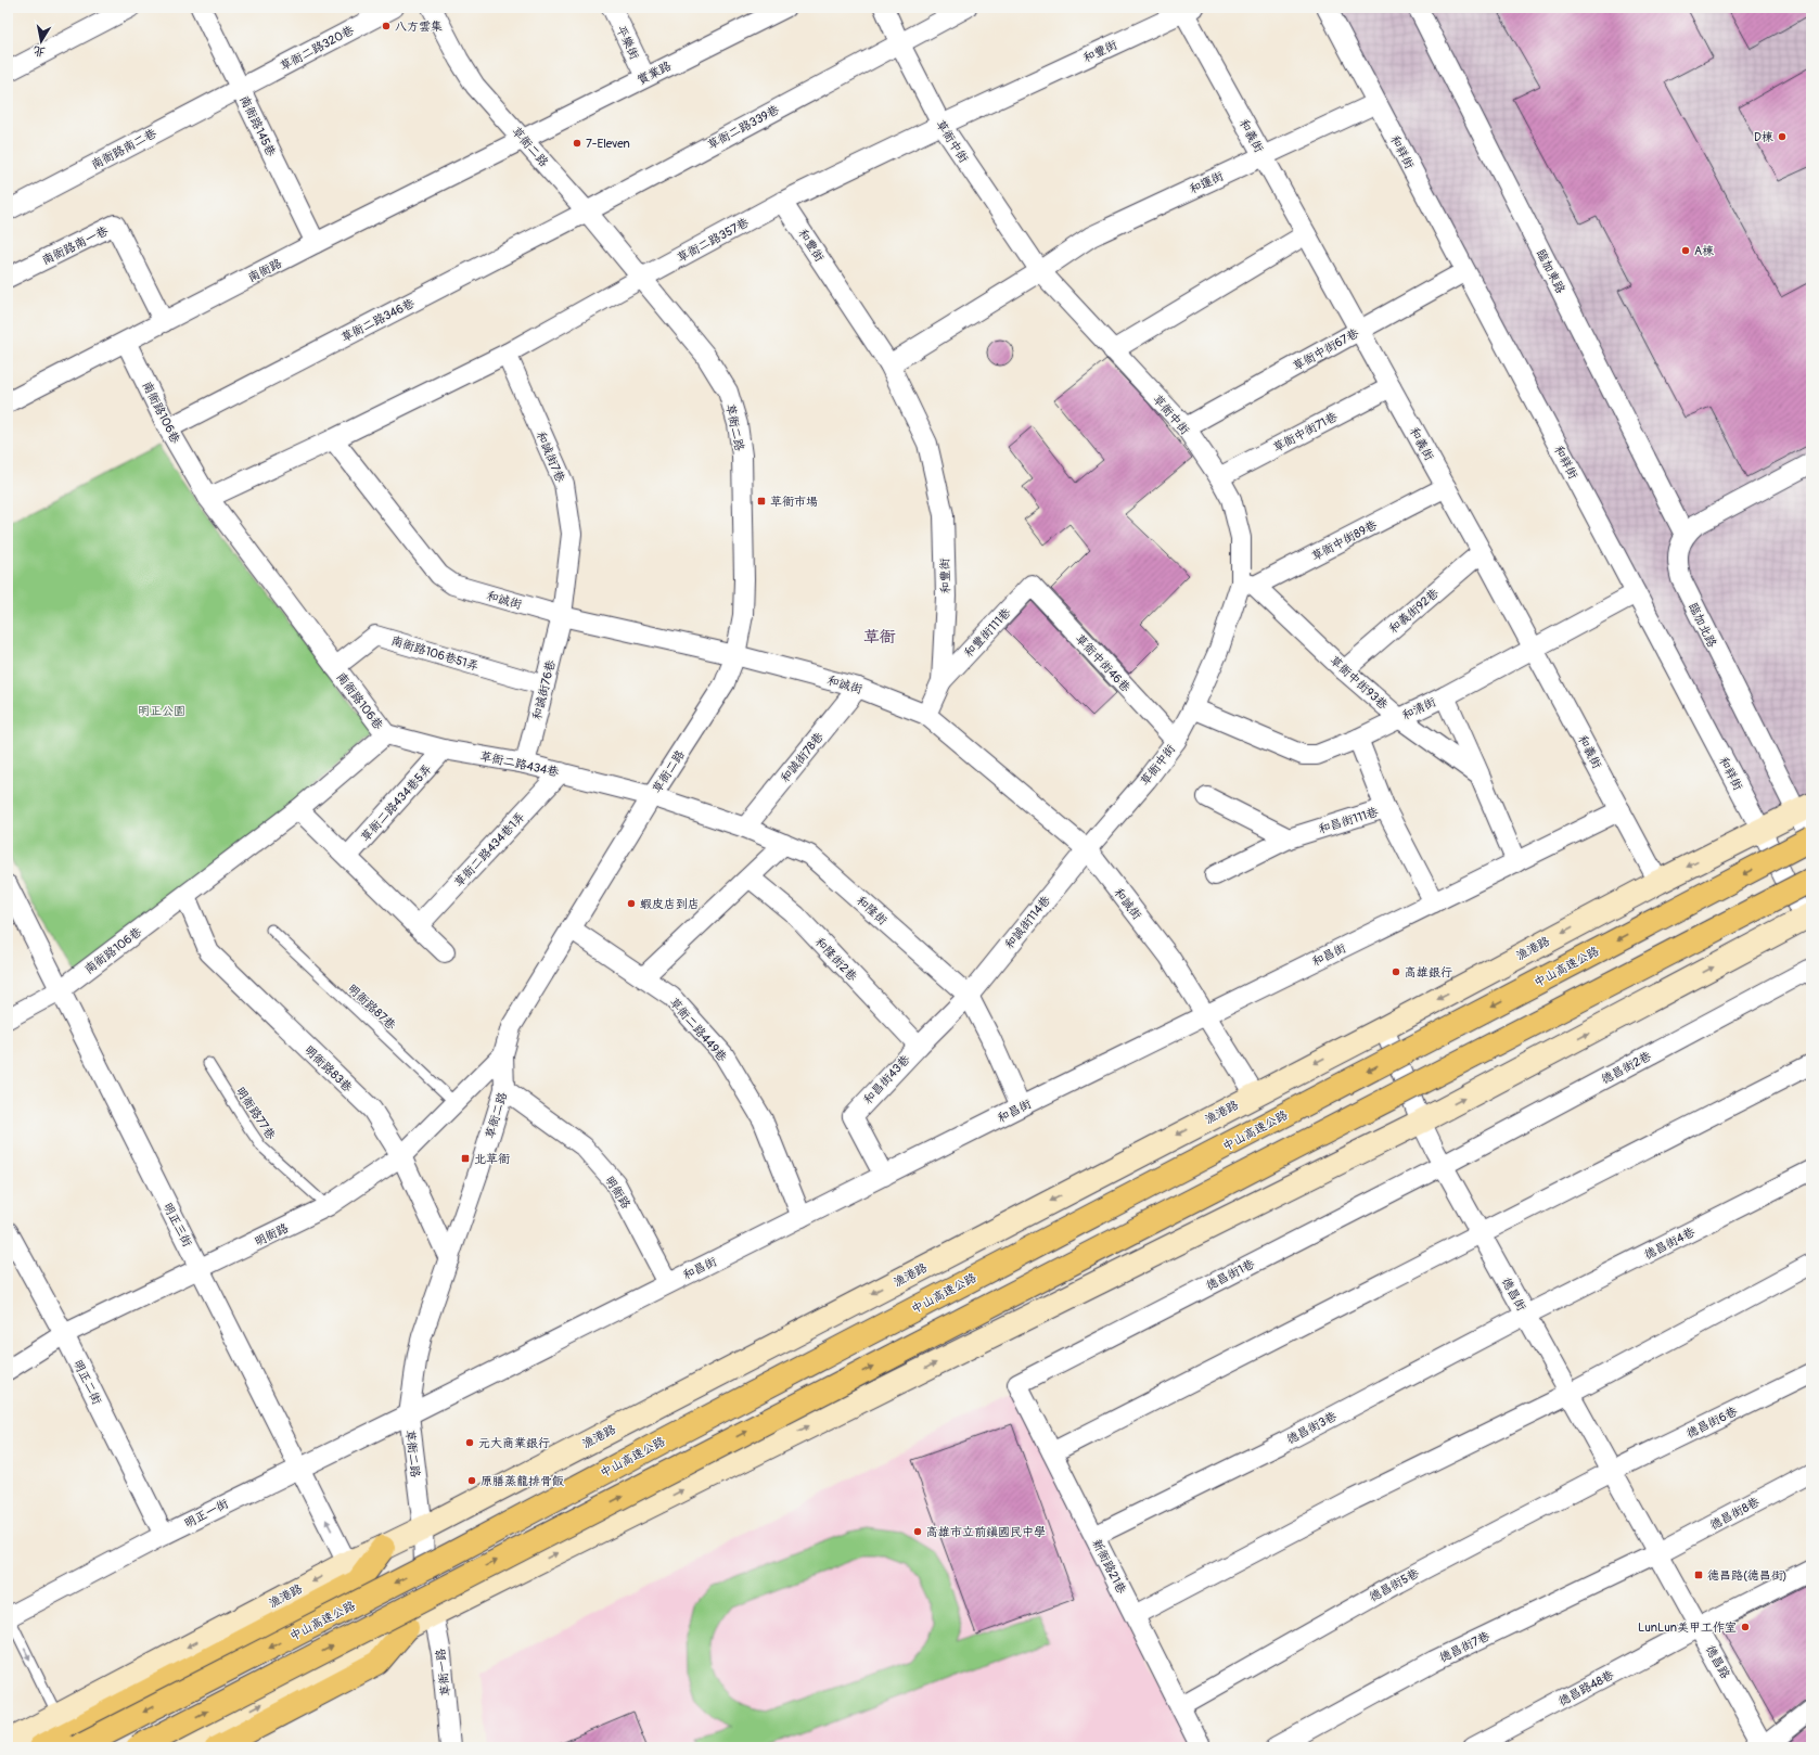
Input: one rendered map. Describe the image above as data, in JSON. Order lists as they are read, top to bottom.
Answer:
{
  "streets": {
    "highway": ["中山高速公路"],
    "street": [
      "平樂街",
      "草衙二路320巷",
      "和豐街",
      "實業路",
      "南衙路145巷",
      "草衙二路339巷",
      "和義街",
      "草衙中街",
      "草衙二路",
      "南衙路南二巷",
      "和祥街",
      "和運街",
      "草衙二路357巷",
      "南衙路南一巷",
      "南衙路",
      "臨加東路",
      "草衙二路346巷",
      "草衙中街67巷",
      "南衙路106巷",
      "草衙中街71巷",
      "和誠街7巷",
      "草衙中街89巷",
      "和誠街",
      "和義街92巷",
      "臨加北路",
      "和豐街111巷",
      "南衙路106巷51弄",
      "草衙中街46巷",
      "草衙中街93巷",
      "和誠街76巷",
      "和清街",
      "和誠街78巷",
      "草衙二路434巷",
      "草衙二路434巷5弄",
      "和昌街111巷",
      "草衙二路434巷1弄",
      "和隆街",
      "和誠街114巷",
      "漁港路",
      "和昌街",
      "和隆街2巷",
      "草衙二路449巷",
      "德昌街2巷",
      "明衙路83巷",
      "和昌街43巷",
      "明衙路",
      "明正三街",
      "德昌街4巷",
      "德昌街1巷",
      "德昌街",
      "明正二街",
      "德昌街6巷",
      "德昌街3巷",
      "明正一街",
      "德昌街8巷",
      "新衙路21巷",
      "德昌街5巷",
      "德昌街7巷",
      "德昌路",
      "草衙一路",
      "德昌路48巷"
    ],
    "lane": ["明衙路87巷", "明衙路77巷"]
  },
  "crossings": [
    ["平樂街", "實業路"],
    ["草衙二路320巷", "南衙路145巷"],
    ["草衙二路320巷", "南衙路南二巷"],
    ["和豐街", "和義街"],
    ["和豐街", "草衙中街"],
    ["和豐街", "和運街"],
    ["和豐街", "草衙二路357巷"],
    ["和豐街", "和誠街"],
    ["和豐街", "和豐街111巷"],
    ["實業路", "草衙二路"],
    ["實業路", "南衙路"],
    ["南衙路145巷", "南衙路南二巷"],
    ["南衙路145巷", "南衙路"],
    ["草衙二路339巷", "草衙中街"],
    ["草衙二路339巷", "草衙二路"],
    ["草衙二路339巷", "草衙二路346巷"],
    ["和義街", "和運街"],
    ["和義街", "草衙中街67巷"],
    ["和義街", "草衙中街71巷"],
    ["和義街", "草衙中街89巷"],
    ["和義街", "和義街92巷"],
    ["和義街", "和清街"],
    ["和義街", "漁港路"],
    ["和義街", "和昌街"],
    ["草衙中街", "和運街"],
    ["草衙中街", "草衙中街67巷"],
    ["草衙中街", "草衙中街71巷"],
    ["草衙中街", "草衙中街89巷"],
    ["草衙中街", "和誠街"],
    ["草衙中街", "草衙中街46巷"],
    ["草衙中街", "草衙中街93巷"],
    ["草衙中街", "和清街"],
    ["草衙中街", "和誠街114巷"],
    ["草衙二路", "草衙二路357巷"],
    ["草衙二路", "南衙路"],
    ["草衙二路", "草衙二路346巷"],
    ["草衙二路", "和誠街"],
    ["草衙二路", "草衙二路434巷"],
    ["草衙二路", "和隆街"],
    ["草衙二路", "漁港路"],
    ["草衙二路", "和昌街"],
    ["草衙二路", "草衙二路449巷"],
    ["草衙二路", "明衙路83巷"],
    ["草衙二路", "明衙路"],
    ["草衙二路", "明正一街"],
    ["草衙二路", "草衙一路"],
    ["和祥街", "和運街"],
    ["和祥街", "草衙中街67巷"],
    ["和祥街", "和清街"],
    ["和祥街", "漁港路"],
    ["南衙路南一巷", "南衙路"],
    ["南衙路", "南衙路106巷"],
    ["臨加東路", "臨加北路"],
    ["草衙二路346巷", "南衙路106巷"],
    ["南衙路106巷", "南衙路106巷51弄"],
    ["南衙路106巷", "草衙二路434巷"],
    ["南衙路106巷", "明衙路83巷"],
    ["南衙路106巷", "明正三街"],
    ["和誠街7巷", "和誠街"],
    ["和誠街7巷", "和誠街76巷"],
    ["草衙中街89巷", "草衙中街93巷"],
    ["和誠街", "和誠街76巷"],
    ["和誠街", "和誠街78巷"],
    ["和誠街", "和誠街114巷"],
    ["和誠街", "漁港路"],
    ["和誠街", "和昌街"],
    ["和義街92巷", "草衙中街93巷"],
    ["臨加北路", "漁港路"],
    ["臨加北路", "中山高速公路"],
    ["和豐街111巷", "草衙中街46巷"],
    ["南衙路106巷51弄", "和誠街76巷"],
    ["草衙中街93巷", "和清街"],
    ["和誠街76巷", "草衙二路434巷"],
    ["和誠街78巷", "和隆街"],
    ["草衙二路434巷", "草衙二路434巷5弄"],
    ["草衙二路434巷", "草衙二路434巷1弄"],
    ["草衙二路434巷", "和隆街"],
    ["和昌街111巷", "和昌街"],
    ["和隆街", "和誠街114巷"],
    ["和隆街", "和昌街"],
    ["和隆街", "和昌街43巷"],
    ["和誠街114巷", "和昌街43巷"],
    ["漁港路", "明正三街"],
    ["漁港路", "德昌街"],
    ["和昌街", "草衙二路449巷"],
    ["和昌街", "和昌街43巷"],
    ["和昌街", "明衙路"],
    ["和昌街", "明正一街"],
    ["和隆街2巷", "和昌街43巷"],
    ["明衙路87巷", "明衙路"],
    ["德昌街2巷", "德昌街1巷"],
    ["德昌街2巷", "德昌街"],
    ["明衙路83巷", "明衙路"],
    ["明衙路77巷", "明衙路"],
    ["明衙路", "明正三街"],
    ["明衙路", "明正二街"],
    ["明正三街", "明正一街"],
    ["德昌街4巷", "德昌街"],
    ["德昌街4巷", "德昌街3巷"],
    ["德昌街1巷", "德昌街"],
    ["德昌街1巷", "新衙路21巷"],
    ["德昌街", "德昌街6巷"],
    ["德昌街", "德昌街3巷"],
    ["德昌街", "德昌街8巷"],
    ["德昌街", "德昌街5巷"],
    ["德昌街", "德昌街7巷"],
    ["德昌街", "德昌路"],
    ["明正二街", "明正一街"],
    ["德昌街6巷", "德昌街5巷"],
    ["德昌街3巷", "新衙路21巷"],
    ["德昌街8巷", "德昌街7巷"],
    ["德昌街8巷", "德昌路"],
    ["新衙路21巷", "德昌街5巷"],
    ["德昌街7巷", "德昌路"],
    ["德昌路", "德昌路48巷"]
  ],
  "districts": ["草衙"],
  "parks": ["明正公園"],
  "places": {
    "other": [
      "八方雲集",
      "D棟",
      "7-Eleven",
      "A棟",
      "蝦皮店到店",
      "高雄銀行",
      "元大商業銀行",
      "原膳蒸籠排骨飯",
      "高雄市立前鎮國民中學",
      "LunLun美甲工作室"
    ],
    "transit": ["草衙市場", "北草衙", "德昌路(德昌街)"]
  },
  "north": "bottom"
}
